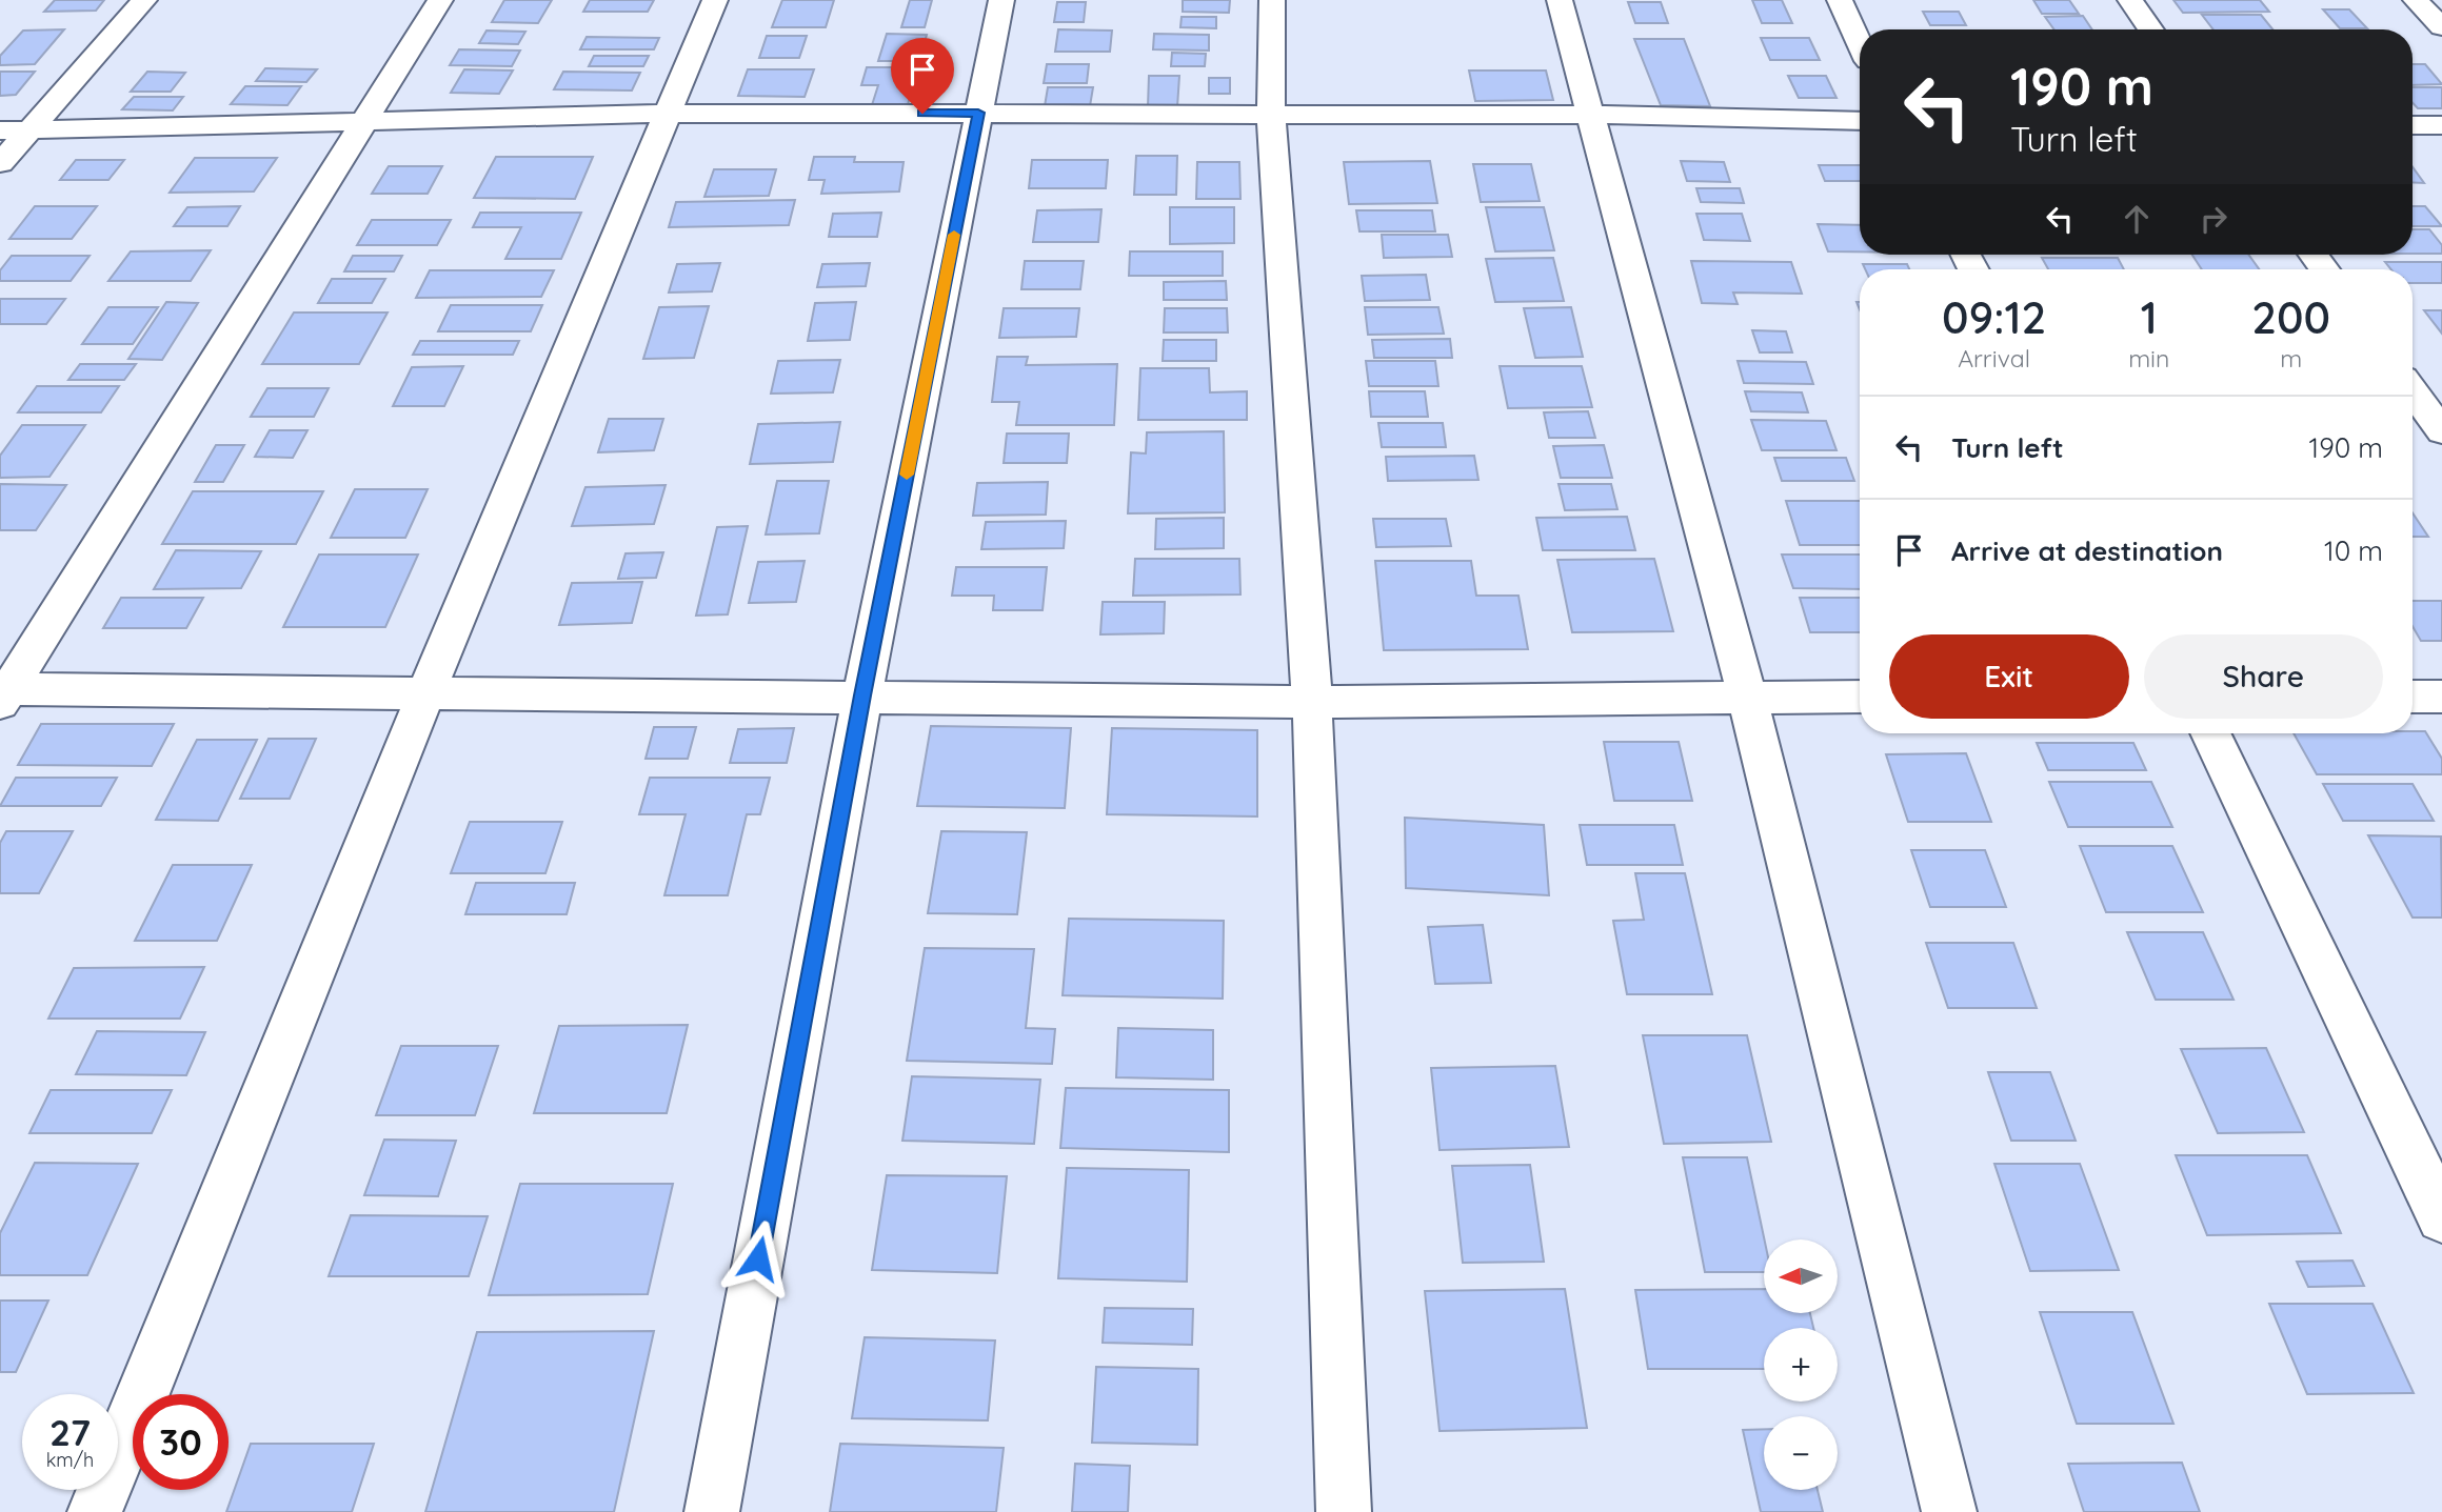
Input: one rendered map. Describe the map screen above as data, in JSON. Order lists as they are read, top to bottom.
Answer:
{
  "north": "left",
  "page": {
    "turn": ["190 m", "Turn left"],
    "eta": [
      "09:12",
      "Arrival",
      "1",
      "min",
      "200",
      "m"
    ],
    "list": [
      {
        "name": "Turn left",
        "value": "190 m"
      },
      {
        "name": "Arrive at destination",
        "value": "10 m"
      }
    ],
    "buttons": ["Exit", "Share"],
    "map_buttons": ["+", "−"],
    "speed": "27 km/h",
    "limit": "30"
  }
}
